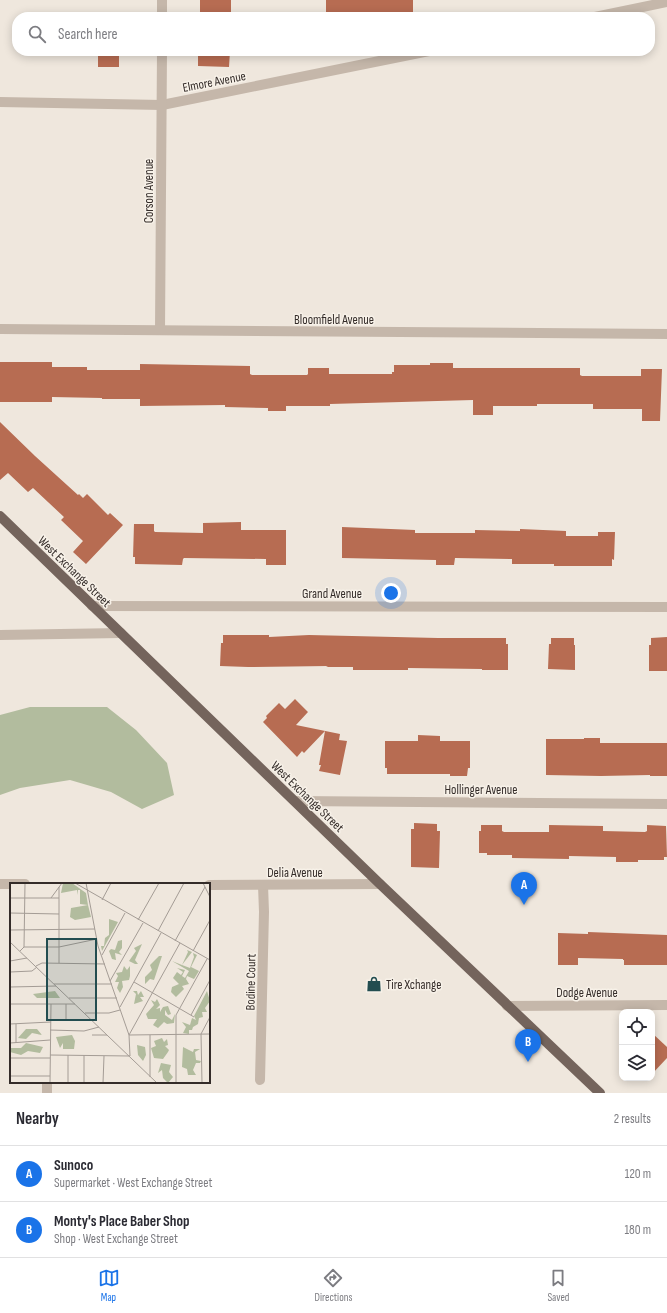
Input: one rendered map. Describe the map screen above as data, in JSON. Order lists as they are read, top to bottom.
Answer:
{
  "streets": {
    "main road": ["West Exchange Street"],
    "street": [
      "Elmore Avenue",
      "Corson Avenue",
      "Bloomfield Avenue",
      "Grand Avenue",
      "Hollinger Avenue",
      "Delia Avenue",
      "Bodine Court",
      "Dodge Avenue"
    ]
  },
  "crossings": [
    ["Elmore Avenue", "Corson Avenue"],
    ["Corson Avenue", "Bloomfield Avenue"],
    ["West Exchange Street", "Grand Avenue"],
    ["West Exchange Street", "Hollinger Avenue"],
    ["West Exchange Street", "Delia Avenue"],
    ["West Exchange Street", "Dodge Avenue"],
    ["Delia Avenue", "Bodine Court"]
  ],
  "places": {
    "shop": ["Tire Xchange"]
  },
  "page": {
    "search": "Search here",
    "pins": ["A", "B"],
    "heading": ["Nearby", "2 results"],
    "list": [
      {
        "mark": "A",
        "name": "Sunoco",
        "note": "Supermarket · West Exchange Street",
        "value": "120 m"
      },
      {
        "mark": "B",
        "name": "Monty's Place Baber Shop",
        "note": "Shop · West Exchange Street",
        "value": "180 m"
      }
    ],
    "nav": ["Map", "Directions", "Saved"]
  }
}
